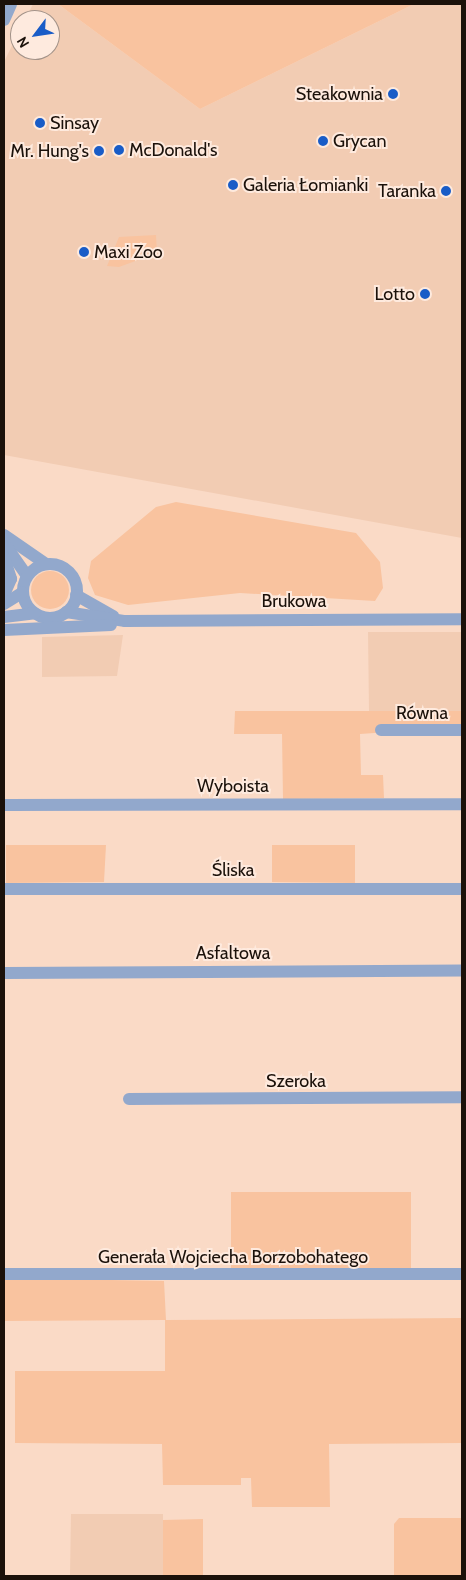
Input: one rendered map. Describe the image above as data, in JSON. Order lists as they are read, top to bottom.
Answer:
{
  "streets": {
    "street": [
      "Brukowa",
      "Równa",
      "Wyboista",
      "Śliska",
      "Asfaltowa",
      "Szeroka",
      "Generała Wojciecha Borzobohatego"
    ]
  },
  "places": [
    "Steakownia",
    "Sinsay",
    "Grycan",
    "McDonald's",
    "Mr. Hung's",
    "Galeria Łomianki",
    "Taranka",
    "Maxi Zoo",
    "Lotto"
  ],
  "north": "bottom left"
}
